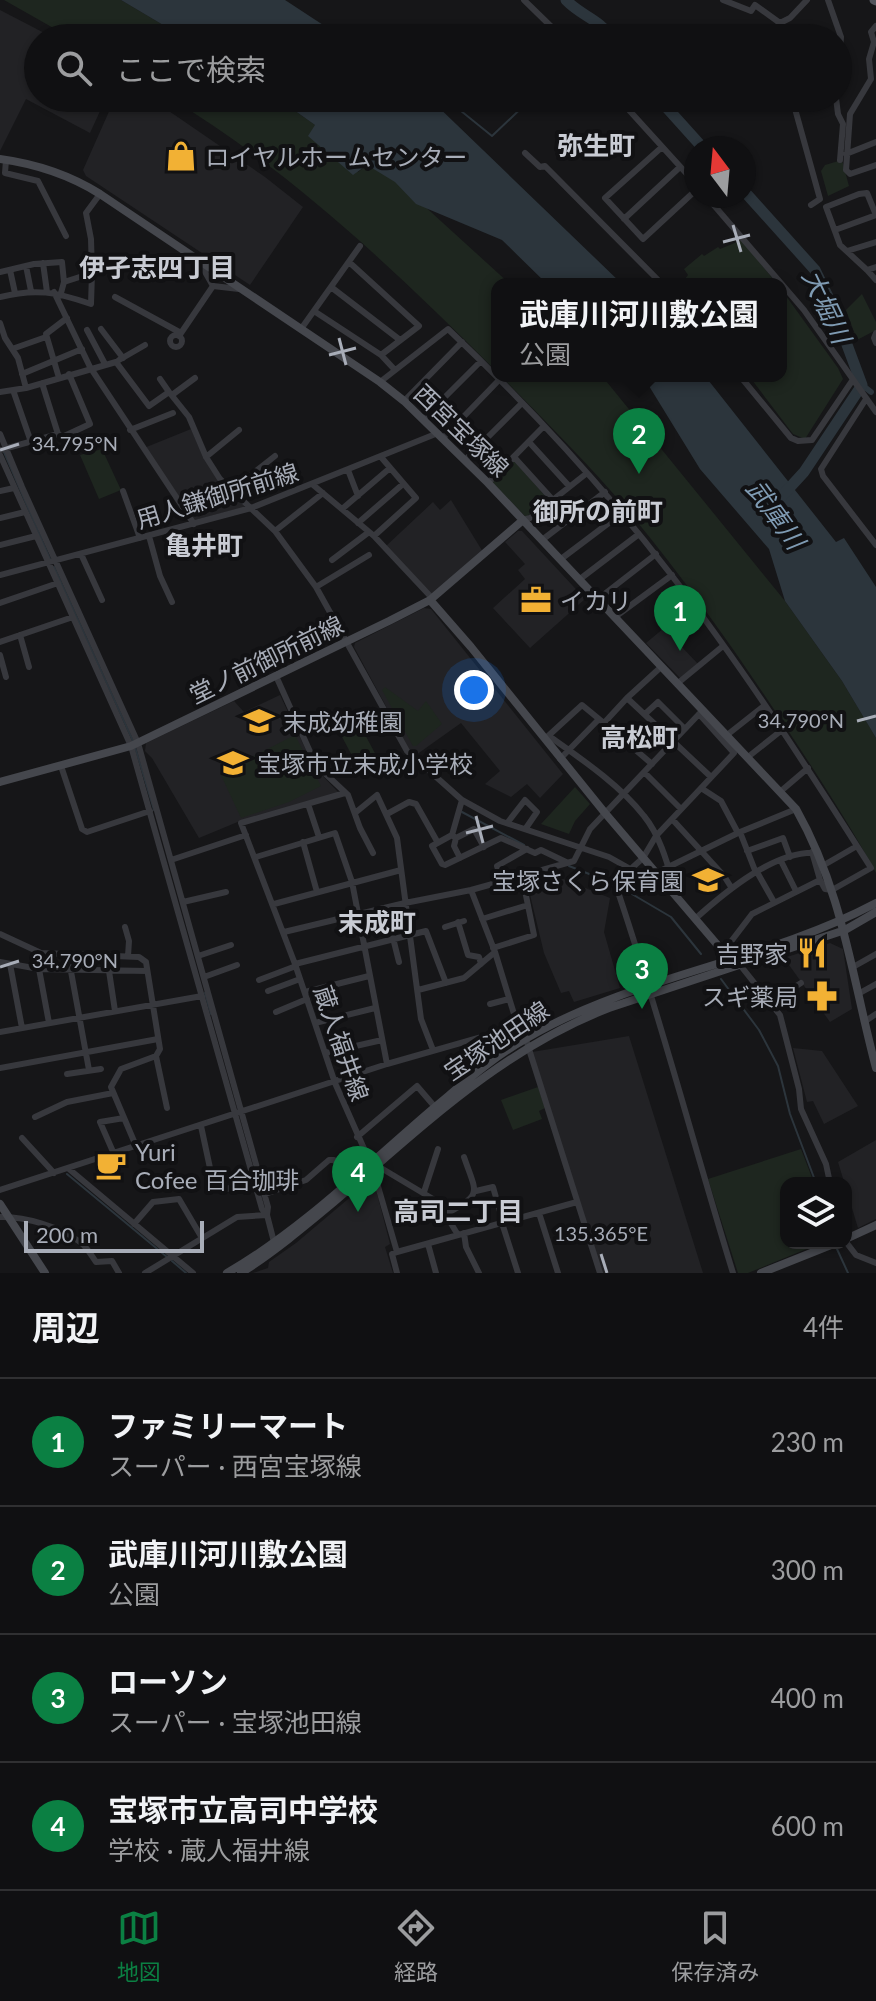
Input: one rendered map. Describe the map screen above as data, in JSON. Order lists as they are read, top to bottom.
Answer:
{
  "streets": {
    "street": [
      "西宮宝塚線",
      "用人鎌御所前線",
      "堂ノ前御所前線",
      "宝塚池田線",
      "蔵人福井線"
    ]
  },
  "crossings": [
    ["西宮宝塚線", "用人鎌御所前線"],
    ["西宮宝塚線", "堂ノ前御所前線"],
    ["宝塚池田線", "蔵人福井線"]
  ],
  "districts": [
    "弥生町",
    "伊孑志四丁目",
    "御所の前町",
    "亀井町",
    "高松町",
    "末成町",
    "高司二丁目"
  ],
  "water": ["大堀川", "武庫川"],
  "places": {
    "shop": ["ロイヤルホームセンター"],
    "office": ["イカリ"],
    "school or university": ["末成幼稚園", "宝塚市立末成小学校", "宝塚さくら保育園"],
    "restaurant": ["吉野家"],
    "pharmacy": ["スギ薬局"],
    "cafe": ["Yuri Cofee 百合珈琲"]
  },
  "scale_bar": "200 m",
  "north": "top",
  "page": {
    "search": "ここで検索",
    "popup": ["武庫川河川敷公園", "公園"],
    "pins": [
      "2",
      "1",
      "3",
      "4"
    ],
    "scale": "200 m",
    "heading": ["周辺", "4件"],
    "list": [
      {
        "mark": "1",
        "name": "ファミリーマート",
        "note": "スーパー · 西宮宝塚線",
        "value": "230 m"
      },
      {
        "mark": "2",
        "name": "武庫川河川敷公園",
        "note": "公園",
        "value": "300 m"
      },
      {
        "mark": "3",
        "name": "ローソン",
        "note": "スーパー · 宝塚池田線",
        "value": "400 m"
      },
      {
        "mark": "4",
        "name": "宝塚市立高司中学校",
        "note": "学校 · 蔵人福井線",
        "value": "600 m"
      }
    ],
    "nav": ["地図", "経路", "保存済み"]
  },
  "coordinates": ["34.795°N", "34.790°N", "135.365°E"]
}
